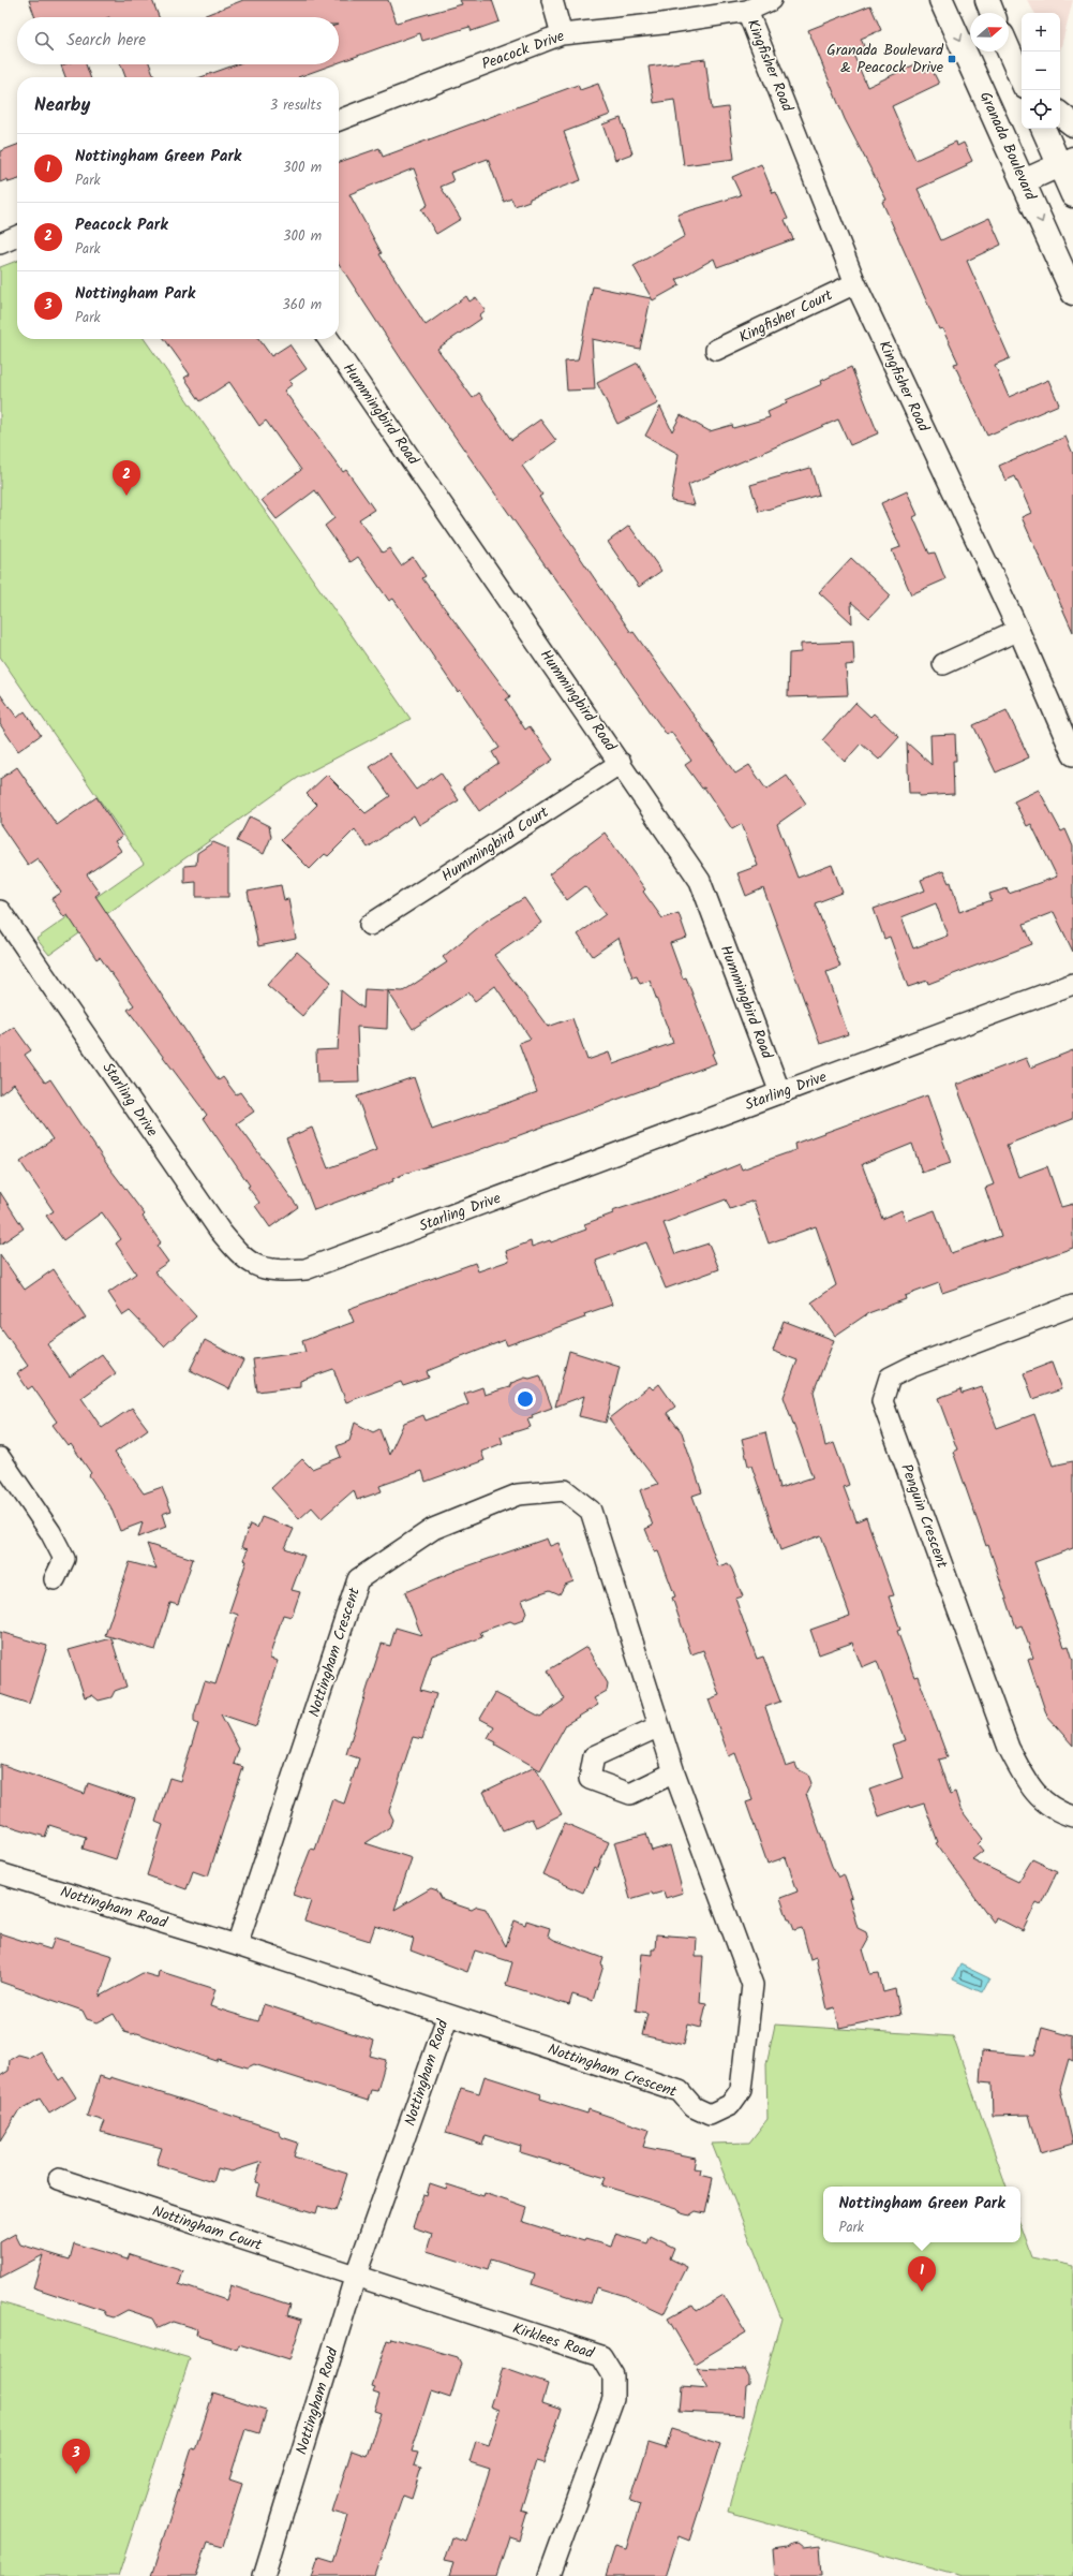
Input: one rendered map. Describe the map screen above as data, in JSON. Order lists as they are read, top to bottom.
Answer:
{
  "streets": {
    "main road": ["Granada Boulevard"],
    "street": [
      "Peacock Drive",
      "Kingfisher Road",
      "Kingfisher Court",
      "Hummingbird Road",
      "Hummingbird Court",
      "Starling Drive",
      "Penguin Crescent",
      "Nottingham Crescent",
      "Nottingham Road",
      "Nottingham Court",
      "Kirklees Road"
    ]
  },
  "crossings": [
    ["Peacock Drive", "Kingfisher Road"],
    ["Kingfisher Road", "Kingfisher Court"],
    ["Hummingbird Road", "Hummingbird Court"],
    ["Hummingbird Road", "Starling Drive"],
    ["Nottingham Crescent", "Nottingham Road"],
    ["Nottingham Road", "Nottingham Court"],
    ["Nottingham Road", "Kirklees Road"],
    ["Nottingham Court", "Kirklees Road"]
  ],
  "places": {
    "transit": ["Granada Boulevard & Peacock Drive"]
  },
  "north": "right",
  "page": {
    "map_buttons": ["+", "−"],
    "search": "Search here",
    "heading": ["Nearby", "3 results"],
    "list": [
      {
        "mark": "1",
        "name": "Nottingham Green Park",
        "note": "Park",
        "value": "300 m"
      },
      {
        "mark": "2",
        "name": "Peacock Park",
        "note": "Park",
        "value": "300 m"
      },
      {
        "mark": "3",
        "name": "Nottingham Park",
        "note": "Park",
        "value": "360 m"
      }
    ],
    "pins": ["2", "1", "3"],
    "popup": ["Nottingham Green Park", "Park"]
  }
}
